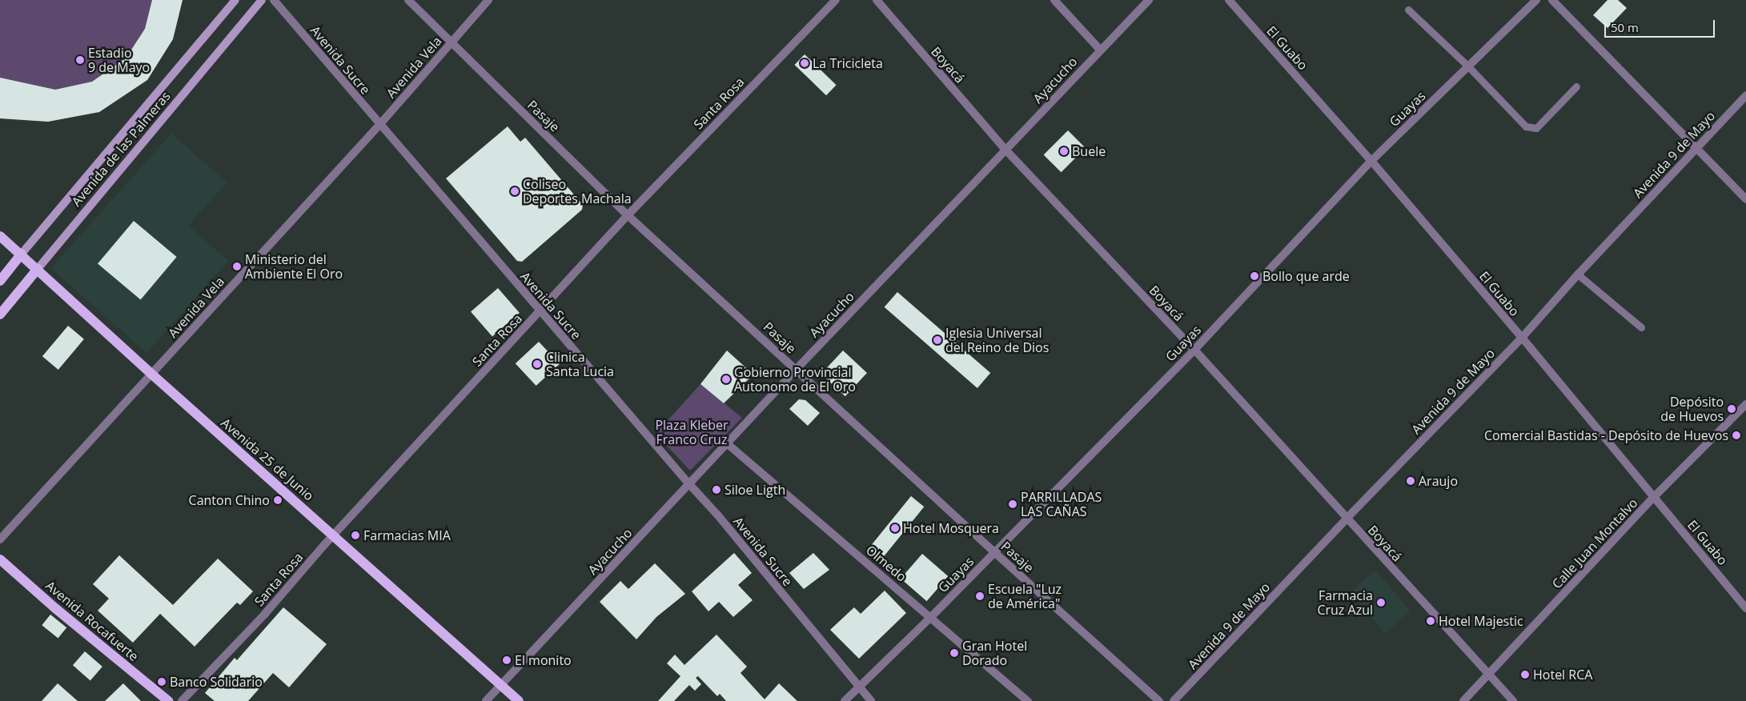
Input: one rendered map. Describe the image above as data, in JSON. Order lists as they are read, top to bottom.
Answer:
{
  "streets": {
    "main road": ["Avenida de las Palmeras", "Avenida 25 de Junio", "Avenida Rocafuerte"],
    "street": [
      "El Guabo",
      "Avenida Sucre",
      "Boyacá",
      "Avenida Vela",
      "Ayacucho",
      "Santa Rosa",
      "Guayas",
      "Pasaje",
      "Avenida 9 de Mayo",
      "Calle Juan Montalvo",
      "Olmedo"
    ]
  },
  "crossings": [
    ["El Guabo", "Guayas"],
    ["El Guabo", "Avenida 9 de Mayo"],
    ["El Guabo", "Calle Juan Montalvo"],
    ["Avenida Sucre", "Avenida Vela"],
    ["Avenida Sucre", "Ayacucho"],
    ["Avenida Sucre", "Santa Rosa"],
    ["Avenida Sucre", "Guayas"],
    ["Boyacá", "Ayacucho"],
    ["Boyacá", "Guayas"],
    ["Boyacá", "Avenida 9 de Mayo"],
    ["Boyacá", "Calle Juan Montalvo"],
    ["Avenida Vela", "Pasaje"],
    ["Avenida Vela", "Avenida 25 de Junio"],
    ["Ayacucho", "Pasaje"],
    ["Ayacucho", "Avenida 25 de Junio"],
    ["Ayacucho", "Olmedo"],
    ["Santa Rosa", "Pasaje"],
    ["Santa Rosa", "Avenida 25 de Junio"],
    ["Guayas", "Pasaje"],
    ["Guayas", "Olmedo"],
    ["Avenida de las Palmeras", "Avenida 25 de Junio"]
  ],
  "parks": ["Plaza Kleber Franco Cruz"],
  "places": [
    "Estadio 9 de Mayo",
    "La Tricicleta",
    "Buele",
    "Coliseo Deportes Machala",
    "Ministerio del Ambiente El Oro",
    "Bollo que arde",
    "Iglesia Universal del Reino de Dios",
    "Clinica Santa Lucia",
    "Gobierno Provincial Autonomo de El Oro",
    "Depósito de Huevos",
    "Comercial Bastidas - Depósito de Huevos",
    "Araujo",
    "Siloe Ligth",
    "Canton Chino",
    "PARRILLADAS LAS CAÑAS",
    "Hotel Mosquera",
    "Farmacias MIA",
    "Escuela \"Luz de América\"",
    "Farmacia Cruz Azul",
    "Hotel Majestic",
    "Gran Hotel Dorado",
    "El monito",
    "Hotel RCA",
    "Banco Solidario"
  ],
  "scale_bar": "50 m"
}
